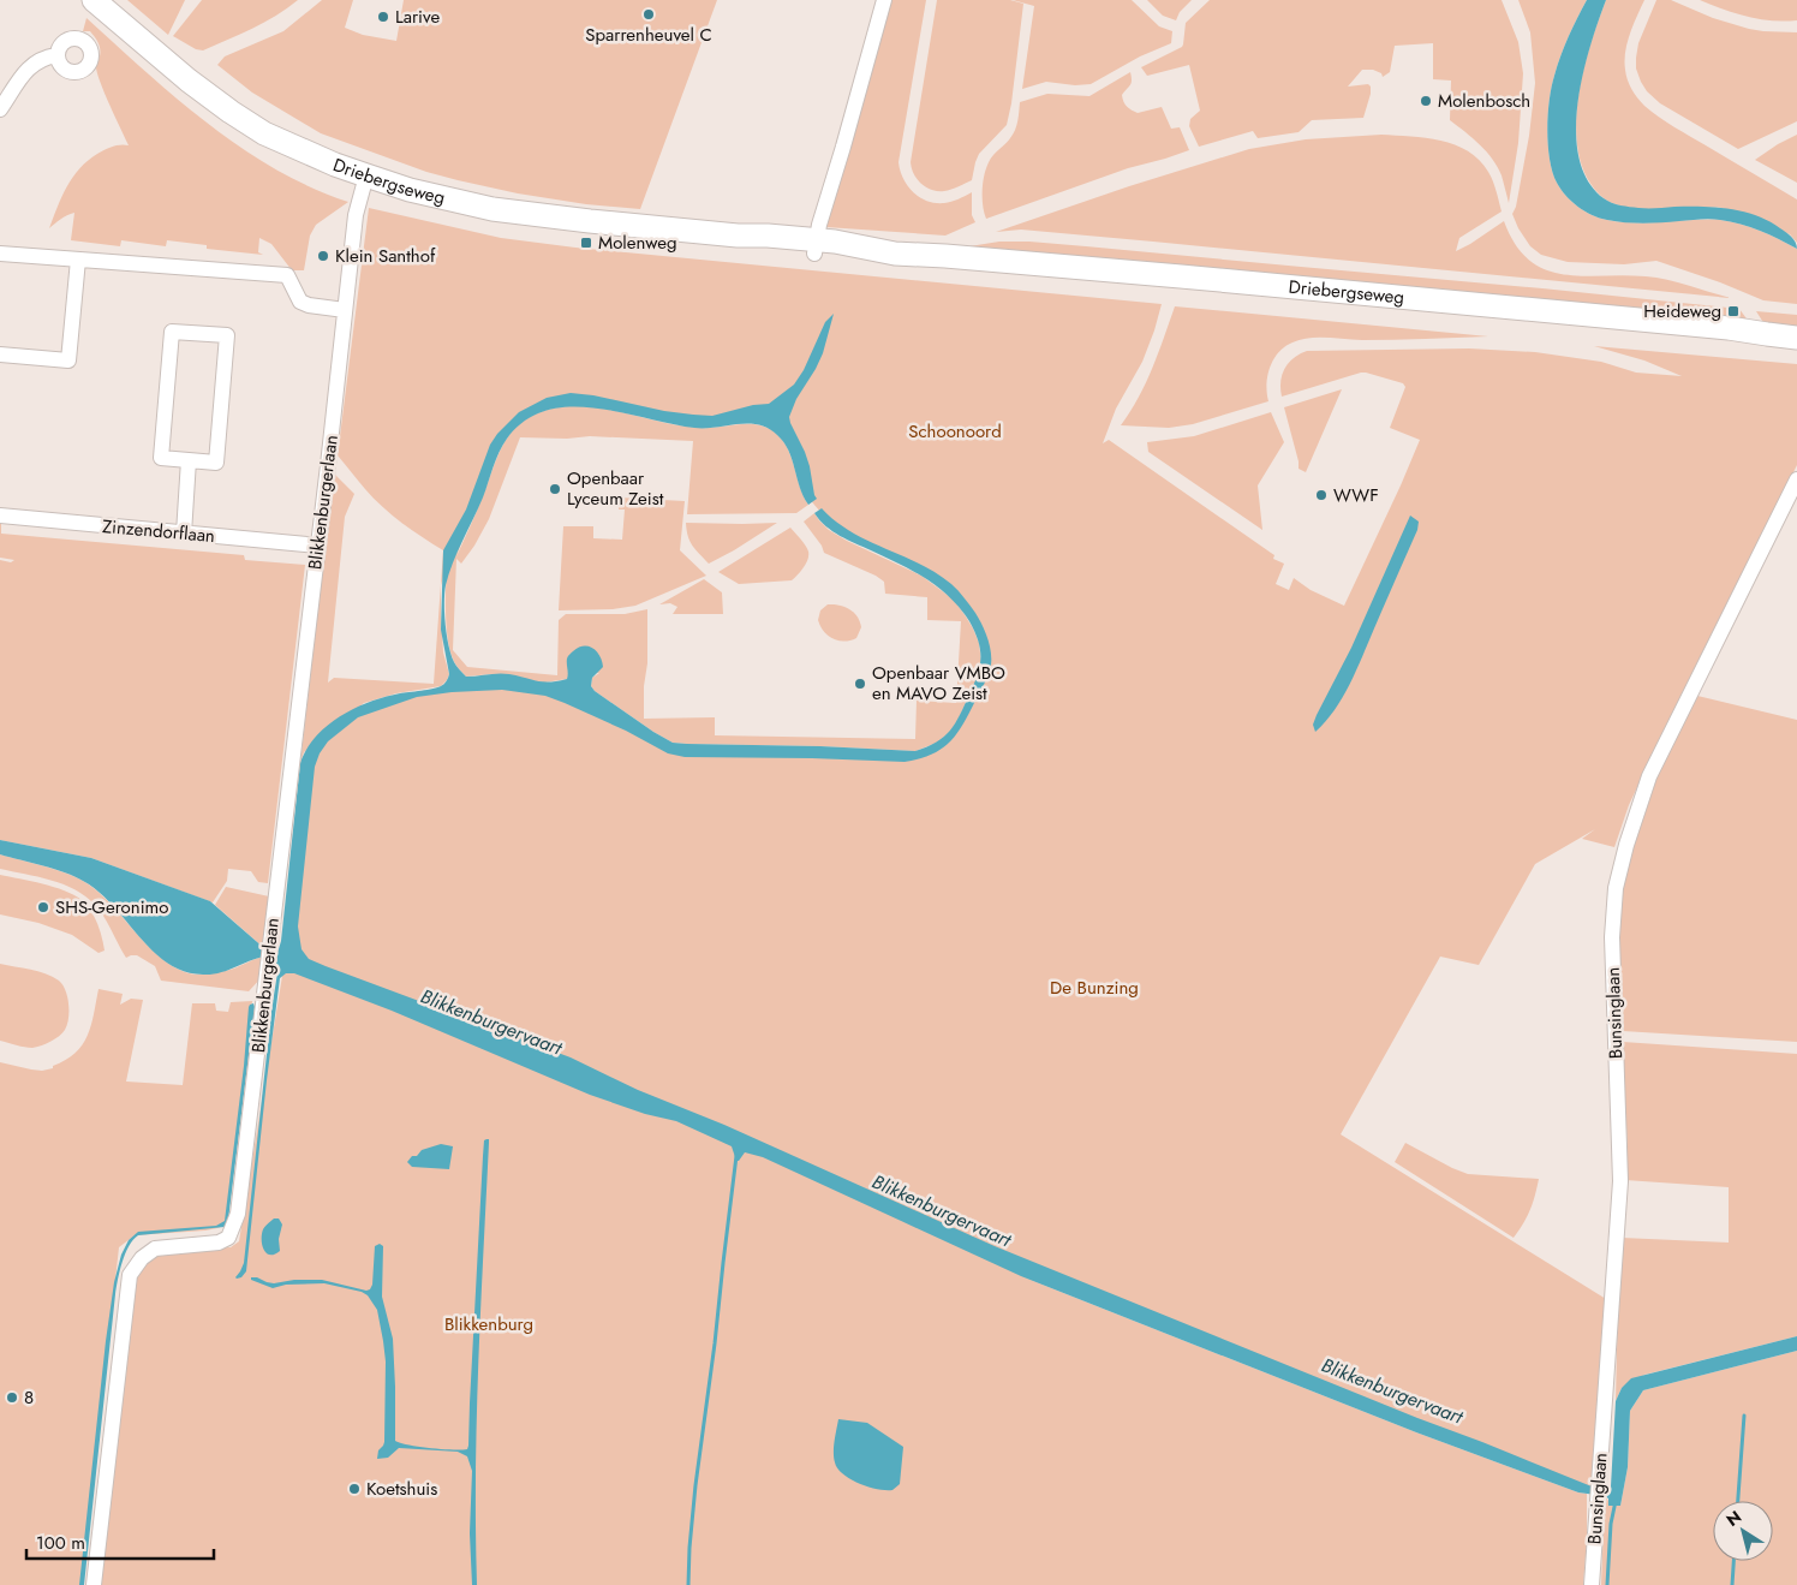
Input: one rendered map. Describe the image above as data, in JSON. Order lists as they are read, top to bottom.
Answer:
{
  "streets": {
    "main road": ["Driebergseweg"],
    "street": ["Blikkenburgerlaan", "Zinzendorflaan", "Bunsinglaan"]
  },
  "crossings": [
    ["Driebergseweg", "Blikkenburgerlaan"],
    ["Blikkenburgerlaan", "Zinzendorflaan"]
  ],
  "water": ["Blikkenburgervaart"],
  "parks": ["Schoonoord", "De Bunzing", "Blikkenburg"],
  "places": {
    "other": [
      "Sparrenheuvel C",
      "Larive",
      "Molenbosch",
      "Klein Santhof",
      "Openbaar Lyceum Zeist",
      "WWF",
      "Openbaar VMBO en MAVO Zeist",
      "SHS-Geronimo",
      "8",
      "Koetshuis"
    ],
    "transit": ["Molenweg", "Heideweg"]
  },
  "scale_bar": "100 m",
  "north": "top left"
}
